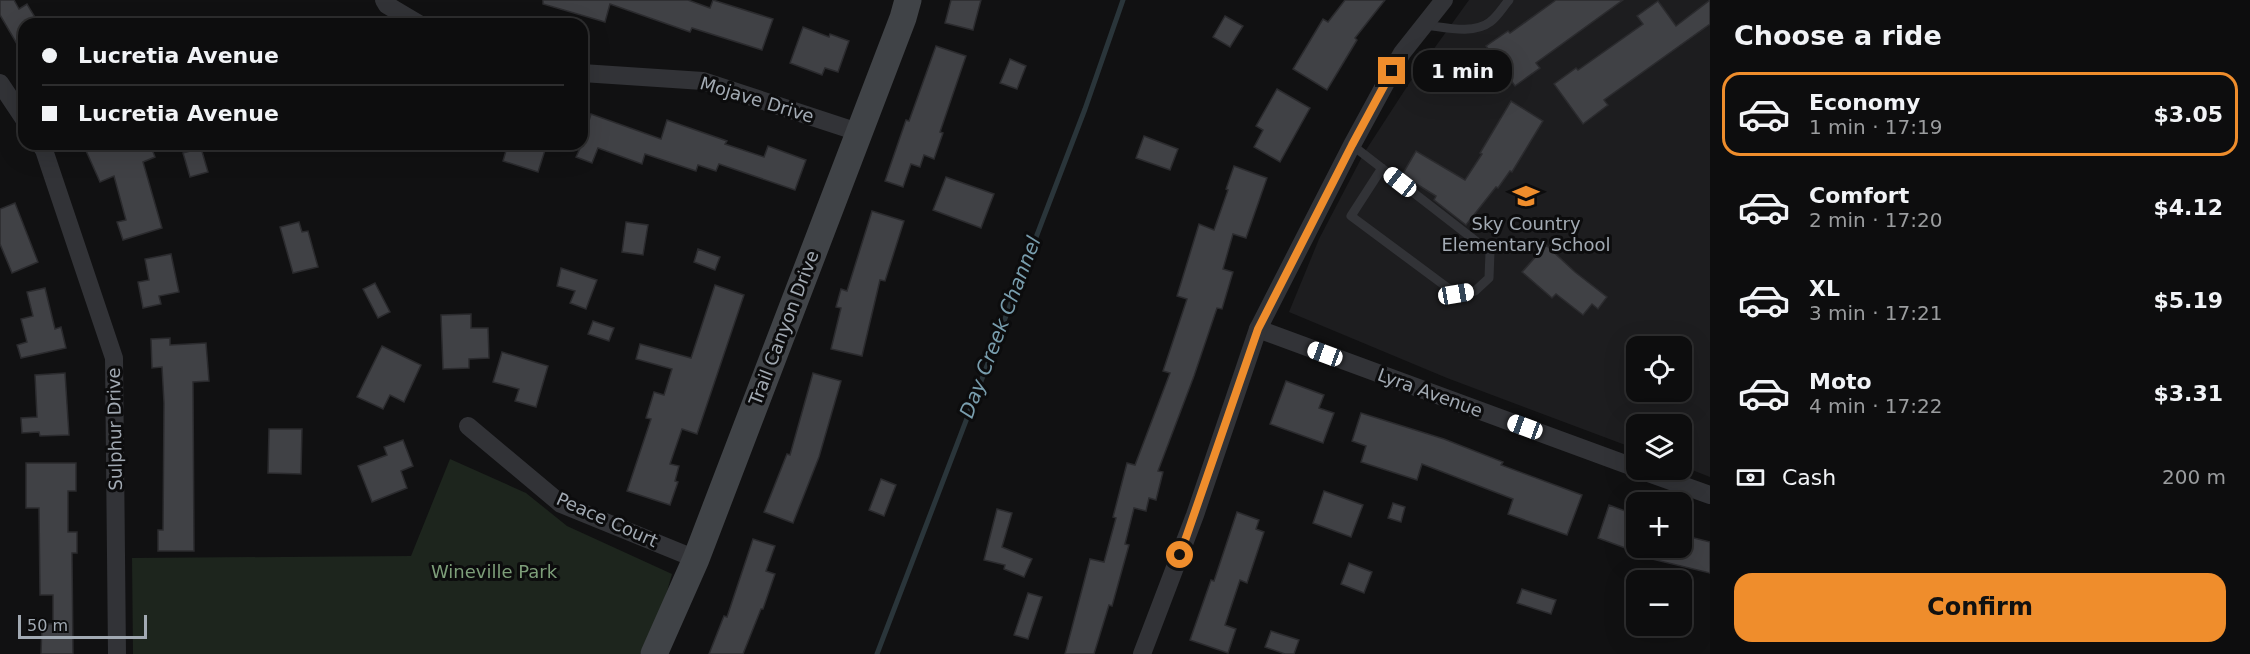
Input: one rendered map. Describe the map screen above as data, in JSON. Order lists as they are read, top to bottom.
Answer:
{
  "streets": {
    "street": [
      "Mojave Drive",
      "Trail Canyon Drive",
      "Lyra Avenue",
      "Sulphur Drive",
      "Peace Court"
    ]
  },
  "crossings": [
    ["Mojave Drive", "Trail Canyon Drive"],
    ["Trail Canyon Drive", "Peace Court"]
  ],
  "water": ["Day Creek Channel"],
  "parks": ["Wineville Park"],
  "places": {
    "school or university": ["Sky Country Elementary School"]
  },
  "scale_bar": "50 m",
  "page": {
    "heading": "Choose a ride",
    "banner": ["Lucretia Avenue", "Lucretia Avenue"],
    "bubble": "1 min",
    "list": [
      {
        "name": "Economy",
        "note": "1 min · 17:19",
        "value": "$3.05"
      },
      {
        "name": "Comfort",
        "note": "2 min · 17:20",
        "value": "$4.12"
      },
      {
        "name": "XL",
        "note": "3 min · 17:21",
        "value": "$5.19"
      },
      {
        "name": "Moto",
        "note": "4 min · 17:22",
        "value": "$3.31"
      }
    ],
    "map_buttons": ["+", "−"],
    "pay": ["Cash", "200 m"],
    "buttons": "Confirm",
    "scale": "50 m"
  }
}
